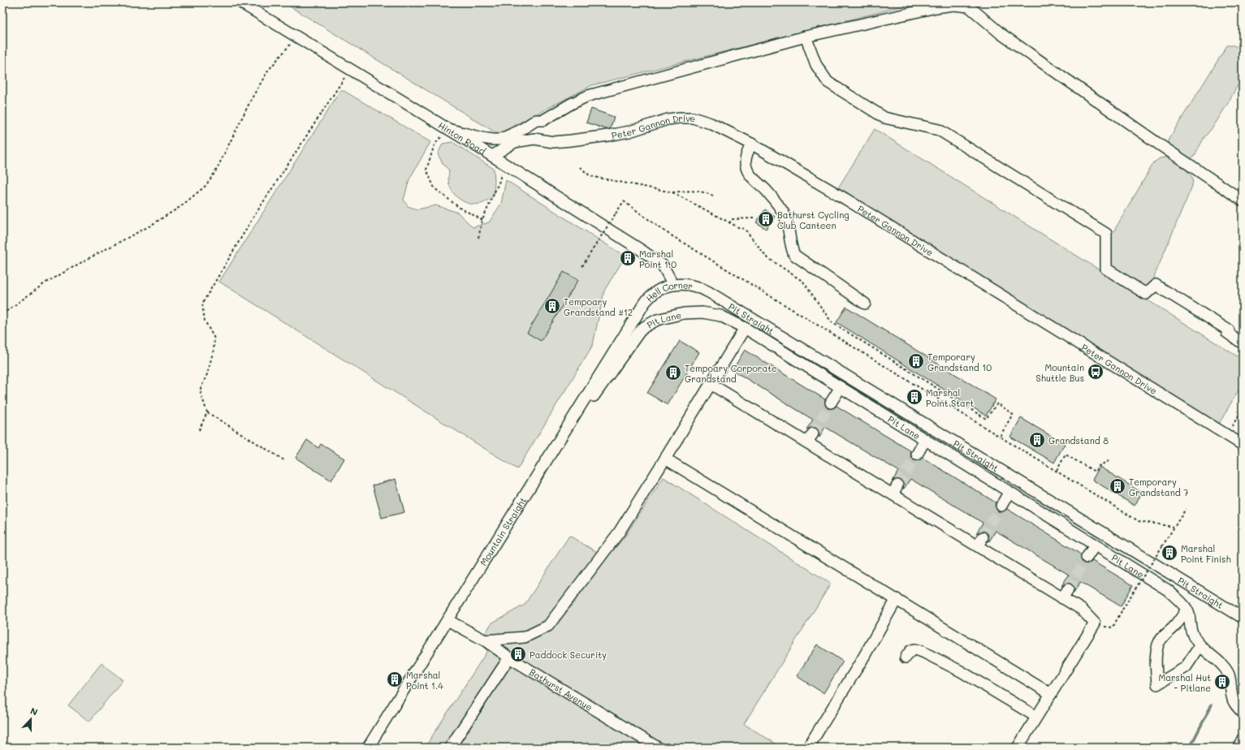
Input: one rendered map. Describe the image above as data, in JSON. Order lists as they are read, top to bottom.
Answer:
{
  "streets": {
    "street": [
      "Peter Gannon Drive",
      "Hinton Road",
      "Hell Corner",
      "Pit Straight",
      "Pit Lane",
      "Mountain Straight",
      "Bathurst Avenue"
    ]
  },
  "crossings": [
    ["Hinton Road", "Hell Corner"],
    ["Hell Corner", "Pit Straight"],
    ["Hell Corner", "Mountain Straight"],
    ["Pit Lane", "Mountain Straight"],
    ["Mountain Straight", "Bathurst Avenue"]
  ],
  "places": {
    "building": [
      "Bathurst Cycling Club Canteen",
      "Marshal Point 1.0",
      "Tempoary Grandstand #12",
      "Temporary Grandstand 10",
      "Tempoary Corporate Grandstand",
      "Marshal Point Start",
      "Grandstand 8",
      "Temporary Grandstand 7",
      "Marshal Point Finish",
      "Paddock Security",
      "Marshal Point 1.4",
      "Marshal Hut - Pitlane"
    ],
    "bus stop": ["Mountain Shuttle Bus"]
  },
  "north": "top"
}
